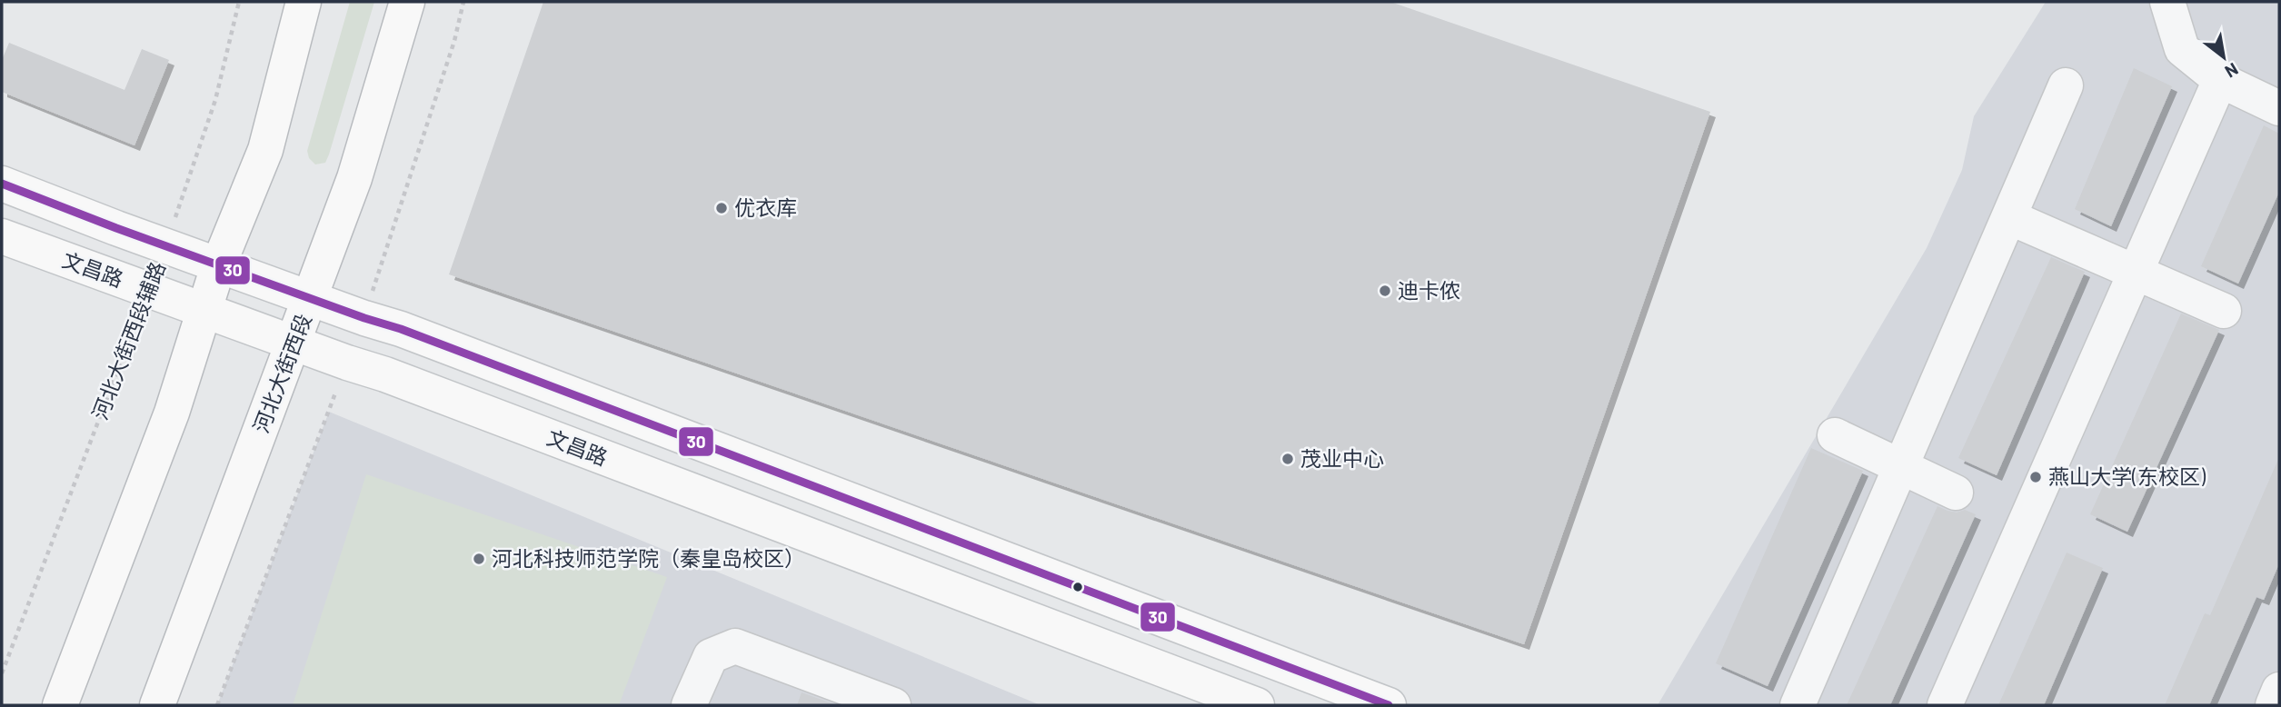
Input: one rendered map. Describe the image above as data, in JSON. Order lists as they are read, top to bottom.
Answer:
{
  "streets": {
    "main road": ["文昌路", "河北大街西段"],
    "path": ["河北大街西段辅路"]
  },
  "crossings": [
    ["文昌路", "河北大街西段辅路"],
    ["文昌路", "河北大街西段"]
  ],
  "places": [
    "优衣库",
    "迪卡侬",
    "茂业中心",
    "燕山大学(东校区)",
    "河北科技师范学院（秦皇岛校区）"
  ],
  "lines": ["transit line 30"],
  "north": "bottom right"
}
